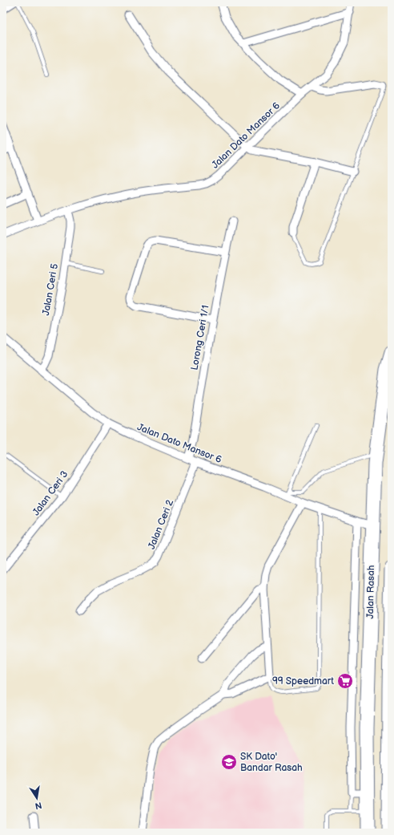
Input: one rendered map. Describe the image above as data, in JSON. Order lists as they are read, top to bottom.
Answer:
{
  "streets": {
    "highway": ["Jalan Rasah"],
    "street": [
      "Jalan Dato Mansor 6",
      "Jalan Ceri 5",
      "Lorong Ceri 1/1",
      "Jalan Ceri 3",
      "Jalan Ceri 2"
    ]
  },
  "crossings": [
    ["Jalan Dato Mansor 6", "Jalan Ceri 5"],
    ["Jalan Dato Mansor 6", "Lorong Ceri 1/1"],
    ["Jalan Dato Mansor 6", "Jalan Ceri 3"],
    ["Jalan Dato Mansor 6", "Jalan Ceri 2"],
    ["Jalan Dato Mansor 6", "Jalan Rasah"]
  ],
  "places": {
    "supermarket": ["99 Speedmart"],
    "school or university": ["SK Dato' Bandar Rasah"]
  },
  "north": "bottom"
}
